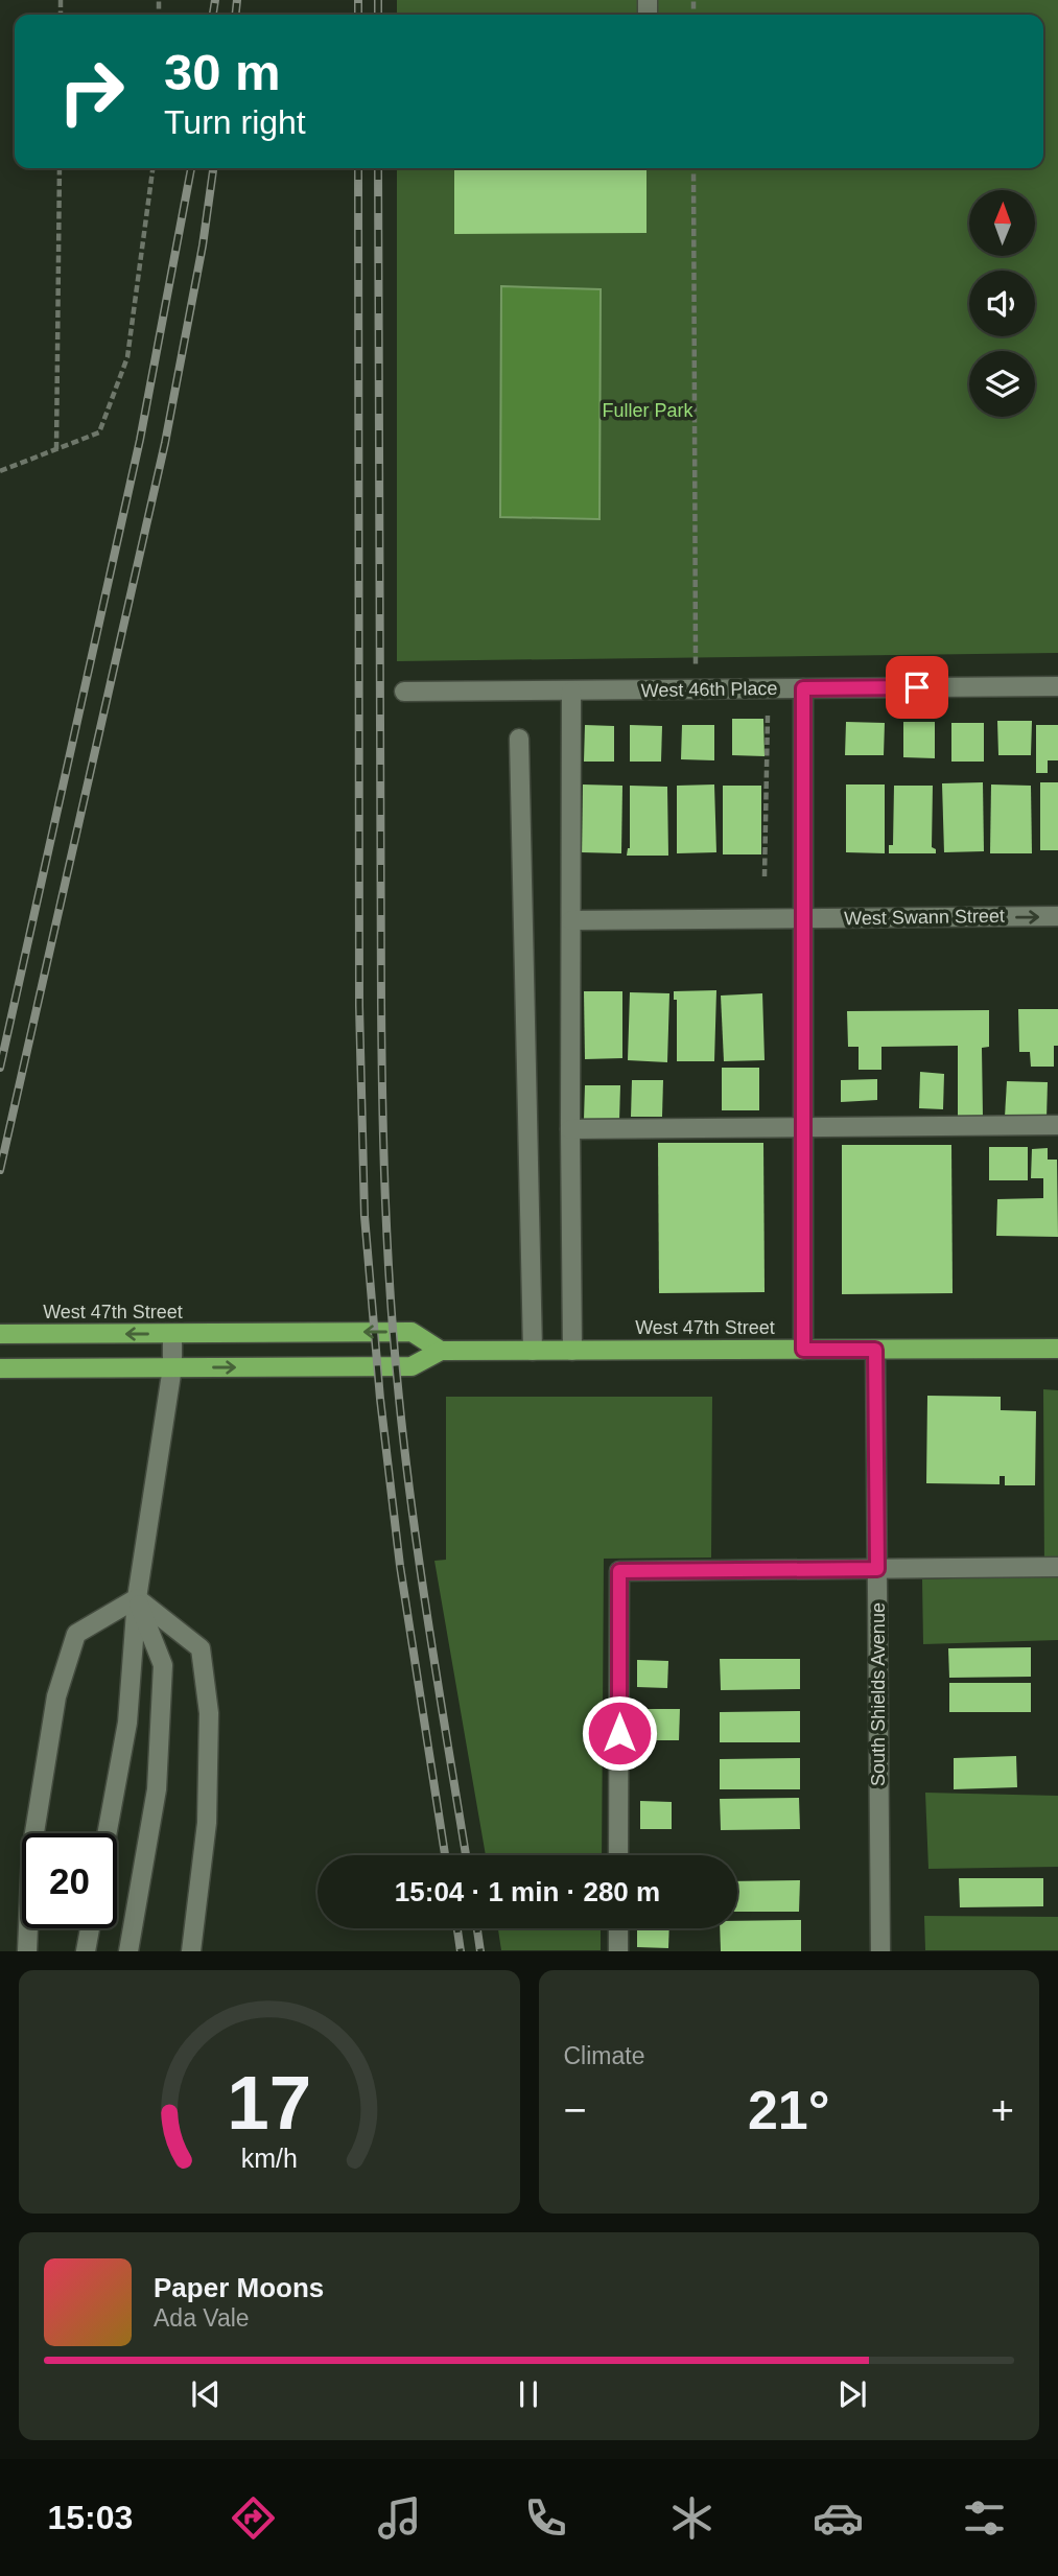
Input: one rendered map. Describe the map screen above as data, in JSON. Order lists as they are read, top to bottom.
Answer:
{
  "streets": {
    "main road": ["West 47th Street"],
    "street": ["West 46th Place", "West Swann Street", "South Shields Avenue"]
  },
  "crossings": [
    ["West 47th Street", "South Shields Avenue"]
  ],
  "one_way": ["West Swann Street"],
  "parks": ["Fuller Park"],
  "north": "top",
  "page": {
    "turn": ["30 m", "Turn right"],
    "limit": "20",
    "trip": "15:04 · 1 min · 280 m",
    "tile": "Climate",
    "heat": ["−", "21°", "+"],
    "song": ["Paper Moons", "Ada Vale"],
    "tabs": "15:03",
    "gauge": ["17", "km/h"]
  }
}
